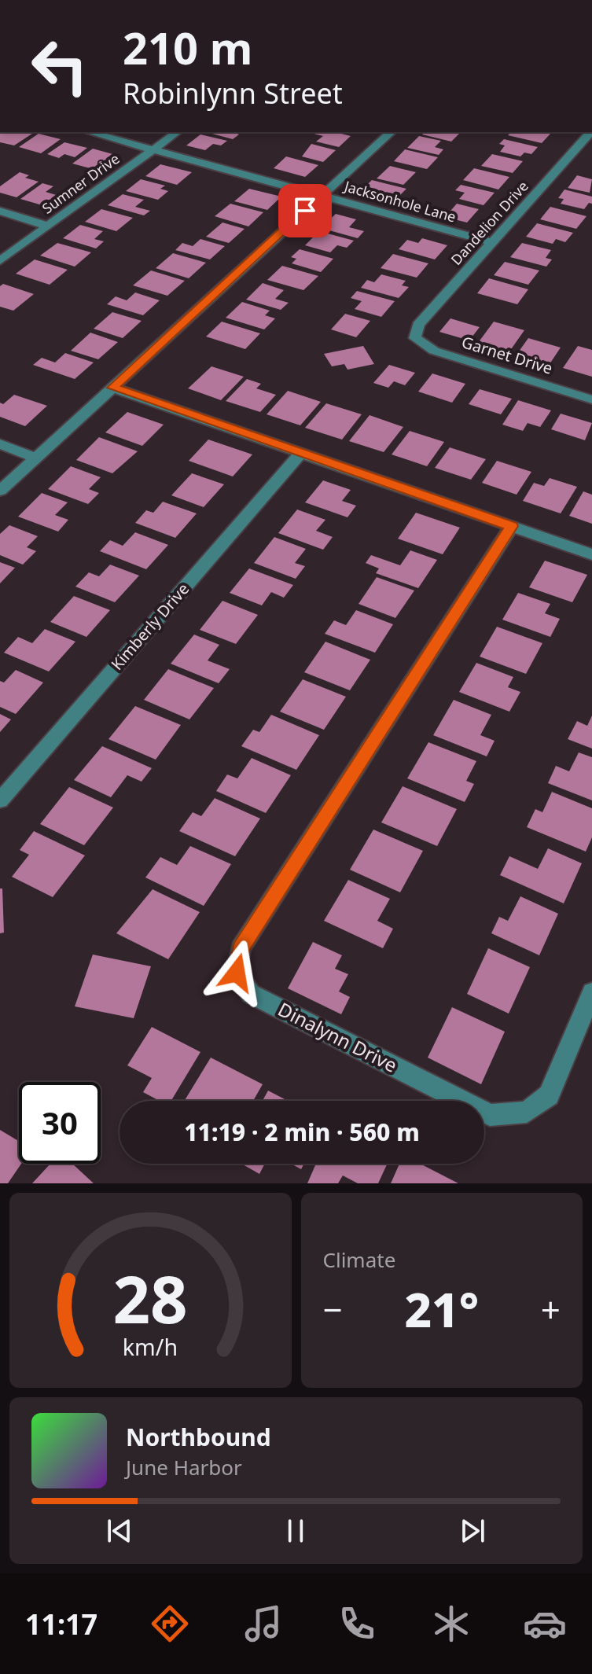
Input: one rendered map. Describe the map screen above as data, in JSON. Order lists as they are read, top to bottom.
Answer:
{
  "streets": {
    "street": [
      "Sumner Drive",
      "Jacksonhole Lane",
      "Dandelion Drive",
      "Garnet Drive",
      "Kimberly Drive",
      "Dinalynn Drive"
    ]
  },
  "crossings": [
    ["Sumner Drive", "Jacksonhole Lane"],
    ["Jacksonhole Lane", "Dandelion Drive"],
    ["Dandelion Drive", "Garnet Drive"]
  ],
  "page": {
    "turn": ["210 m", "Robinlynn Street"],
    "limit": "30",
    "trip": "11:19 · 2 min · 560 m",
    "tile": "Climate",
    "heat": ["−", "21°", "+"],
    "song": ["Northbound", "June Harbor"],
    "tabs": "11:17",
    "gauge": ["28", "km/h"]
  }
}
